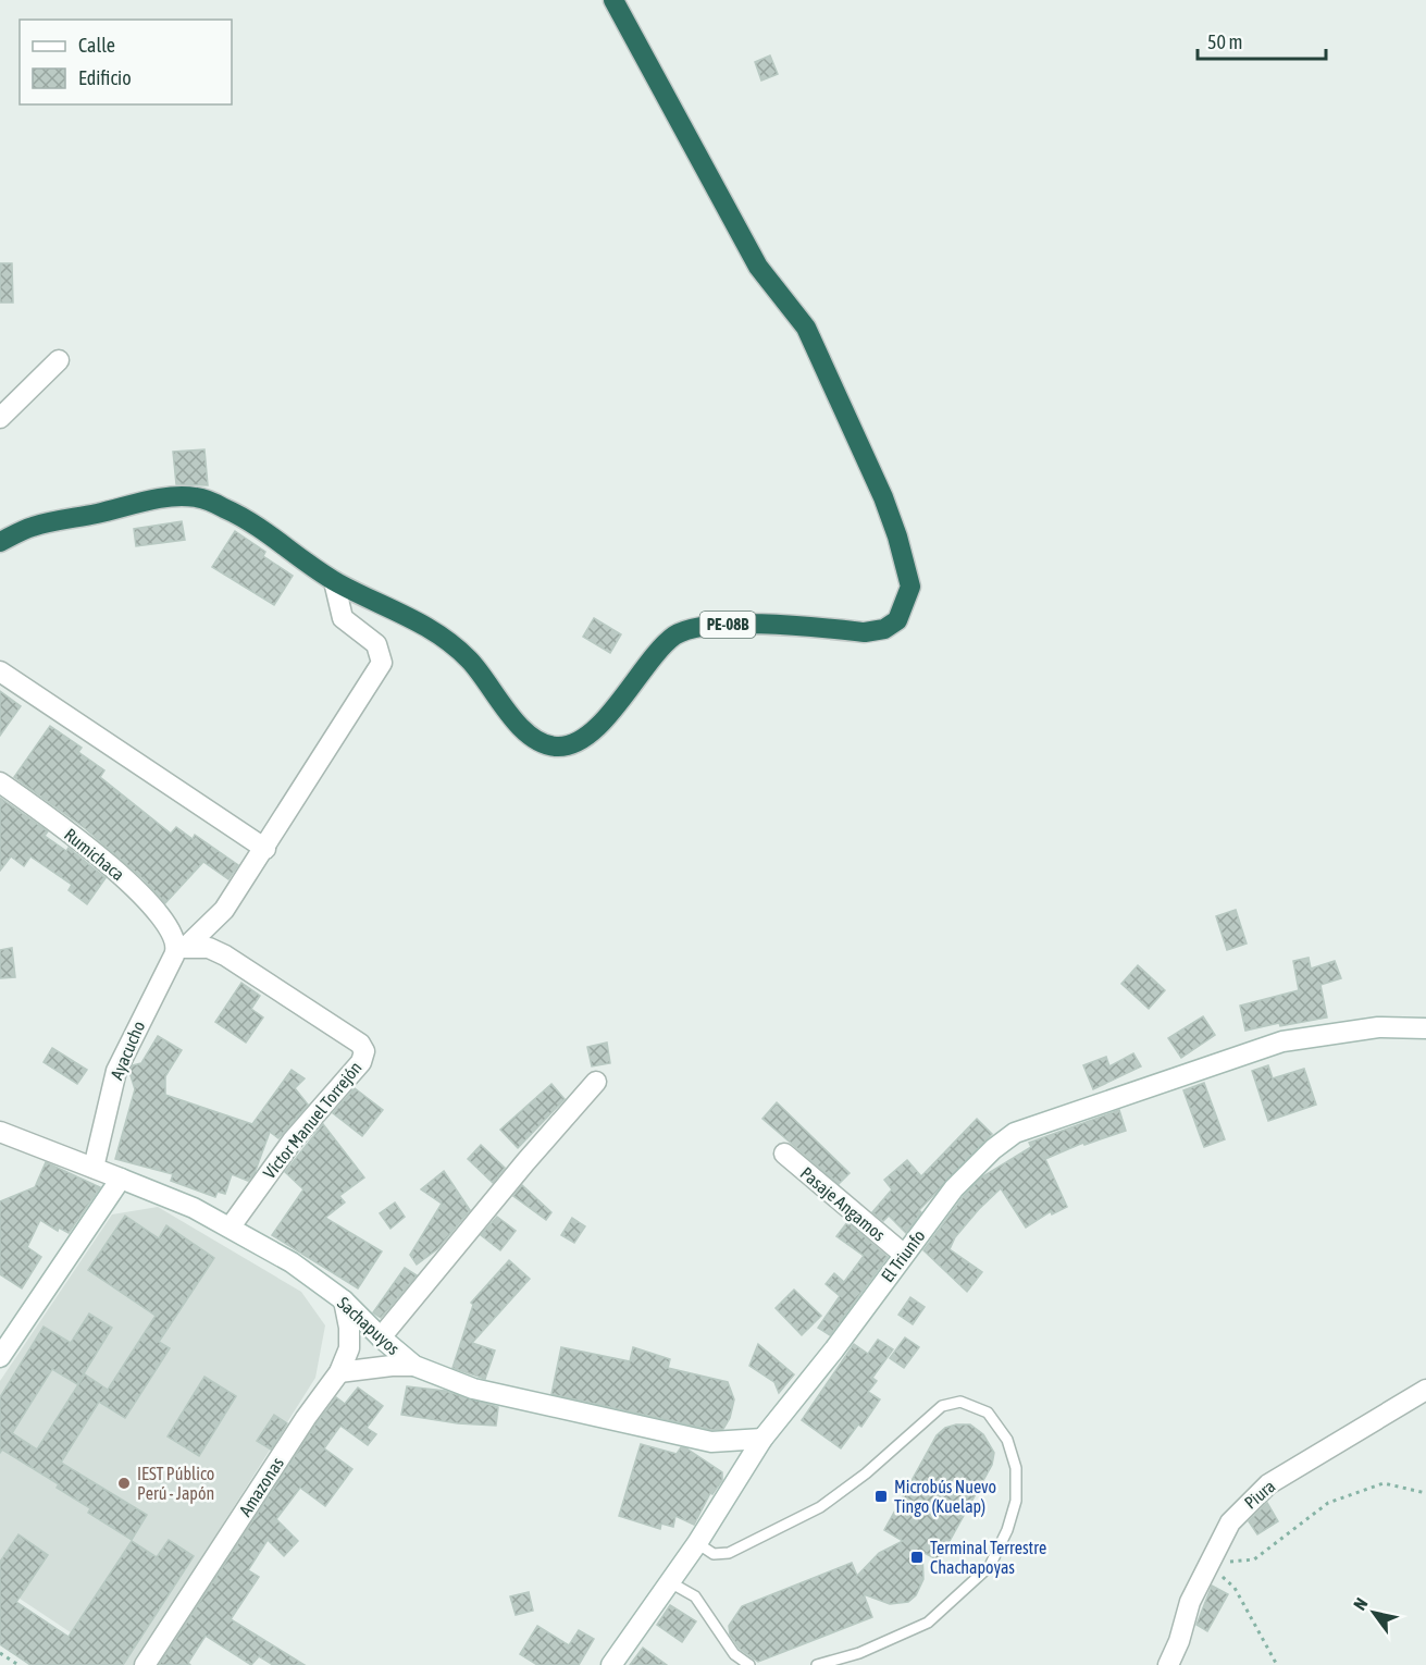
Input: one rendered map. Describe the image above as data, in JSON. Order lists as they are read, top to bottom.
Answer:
{
  "streets": {
    "highway": ["PE-08B"],
    "street": [
      "Rumichaca",
      "Ayacucho",
      "Víctor Manuel Torrejón",
      "Pasaje Angamos",
      "El Triunfo",
      "Sachapuyos",
      "Amazonas",
      "Piura"
    ]
  },
  "crossings": [
    ["PE-08B", "Ayacucho"],
    ["Rumichaca", "Ayacucho"],
    ["Rumichaca", "Víctor Manuel Torrejón"],
    ["Ayacucho", "Víctor Manuel Torrejón"],
    ["Ayacucho", "Sachapuyos"],
    ["Víctor Manuel Torrejón", "Sachapuyos"],
    ["Pasaje Angamos", "El Triunfo"],
    ["El Triunfo", "Sachapuyos"],
    ["Sachapuyos", "Amazonas"]
  ],
  "places": {
    "other": ["IEST Público Perú - Japón"],
    "transit": ["Microbús Nuevo Tingo (Kuelap)", "Terminal Terrestre Chachapoyas"]
  },
  "legend": ["Calle", "Edificio"],
  "scale_bar": "50 m",
  "north": "top left"
}
